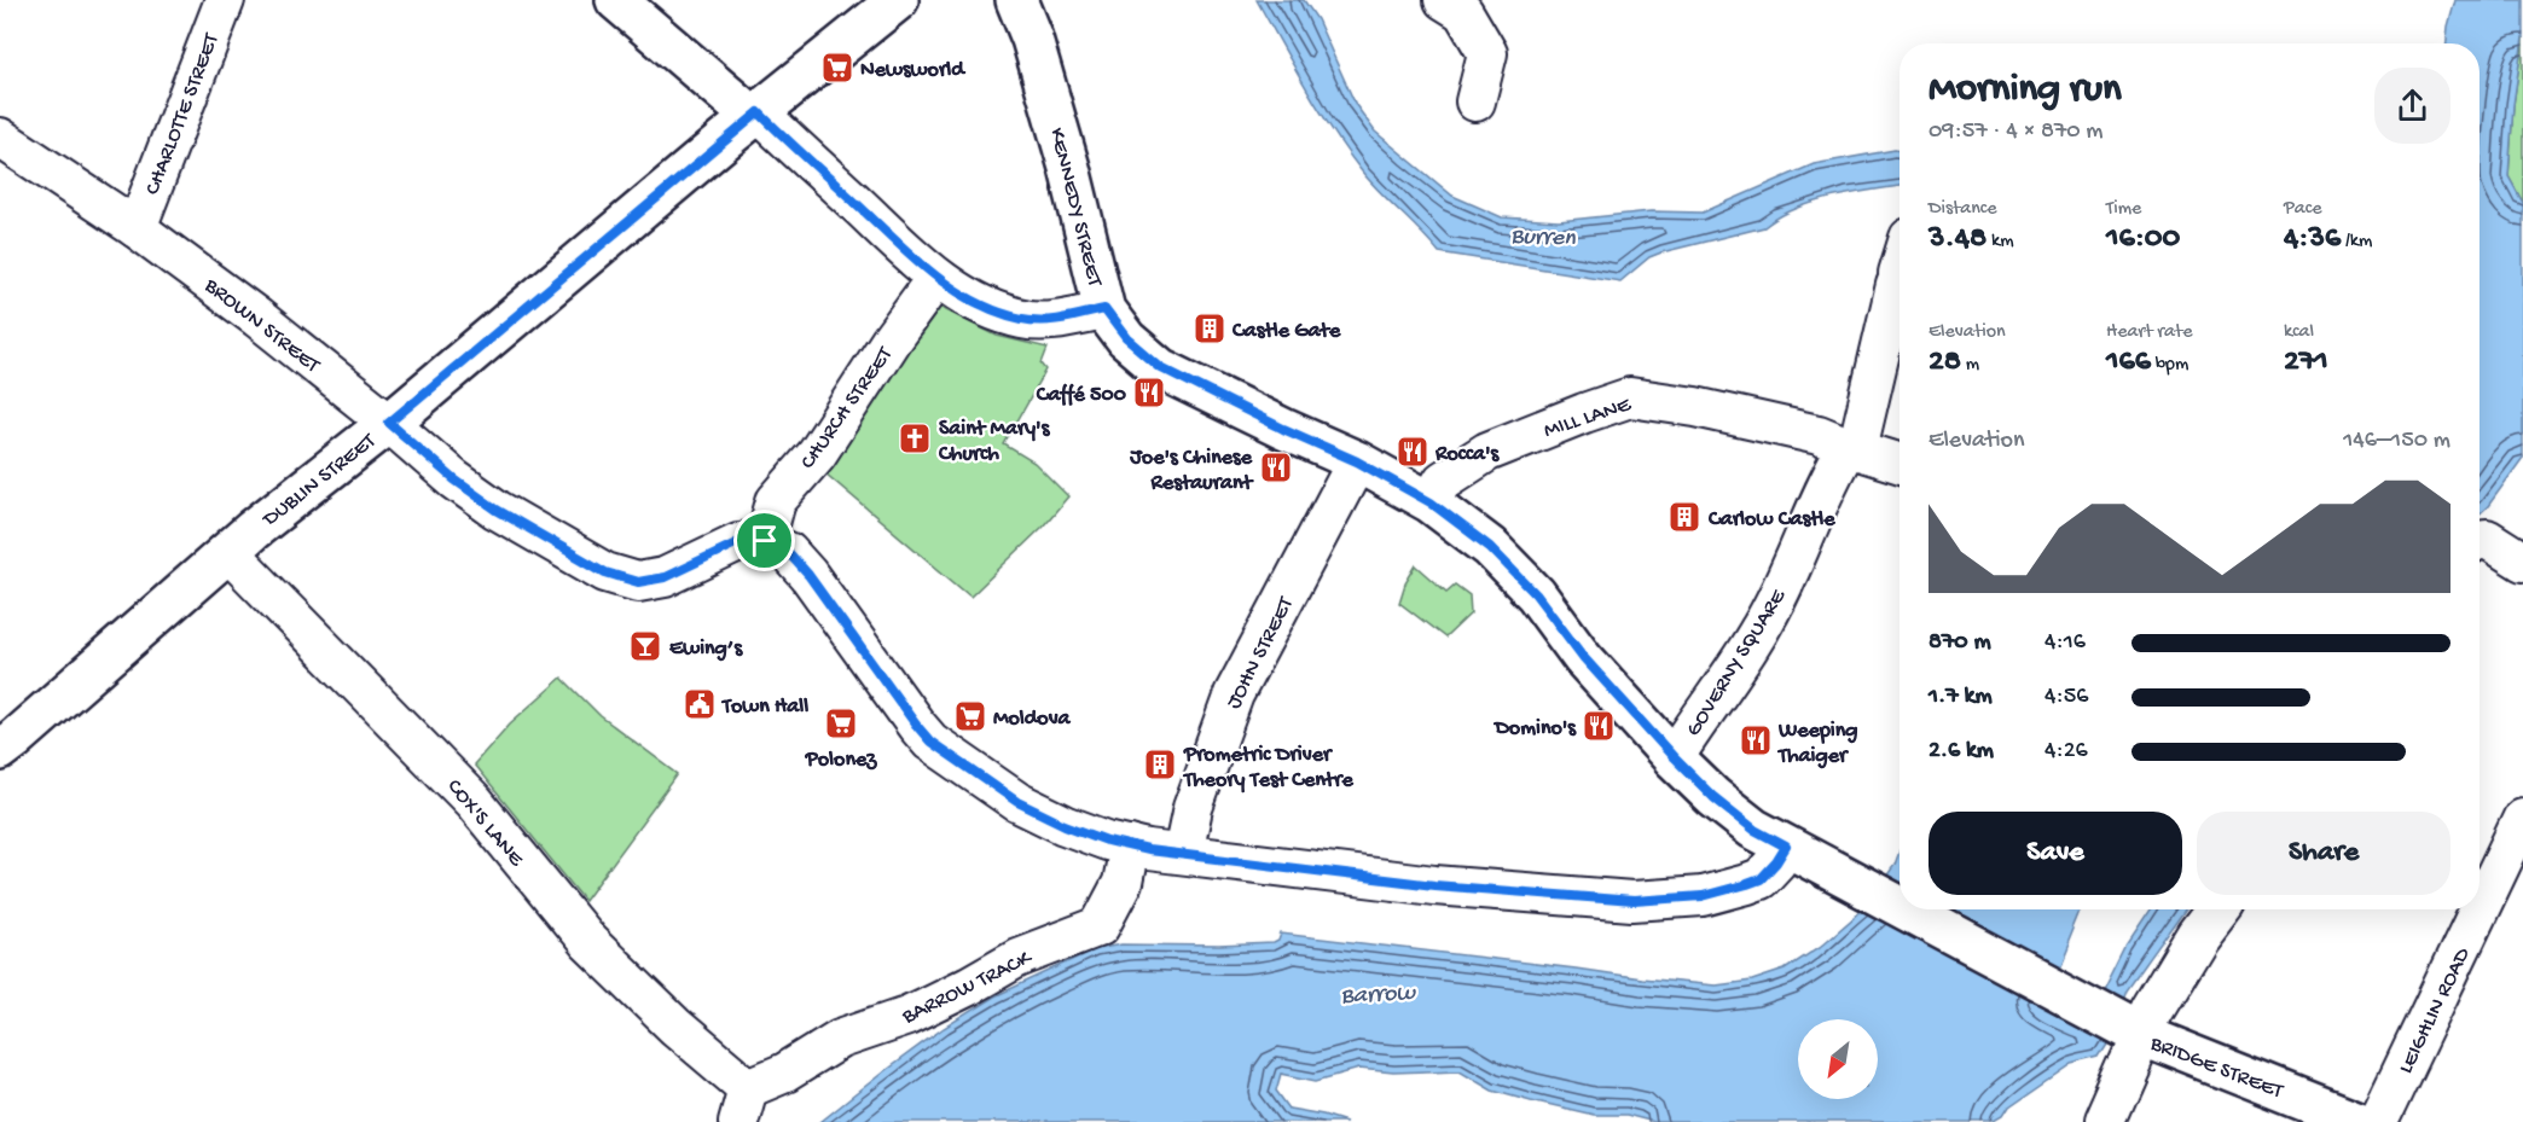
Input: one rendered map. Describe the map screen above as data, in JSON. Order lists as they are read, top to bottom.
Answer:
{
  "streets": {
    "main road": ["KENNEDY STREET", "DUBLIN STREET", "BRIDGE STREET"],
    "street": [
      "CHARLOTTE STREET",
      "BROWN STREET",
      "CHURCH STREET",
      "MILL LANE",
      "JOHN STREET",
      "GOVERNY SQUARE",
      "COX'S LANE",
      "BARROW TRACK",
      "LEIGHLIN ROAD"
    ]
  },
  "crossings": [
    ["CHARLOTTE STREET", "BROWN STREET"],
    ["KENNEDY STREET", "MILL LANE"],
    ["KENNEDY STREET", "JOHN STREET"],
    ["KENNEDY STREET", "GOVERNY SQUARE"],
    ["KENNEDY STREET", "BRIDGE STREET"],
    ["BROWN STREET", "CHURCH STREET"],
    ["BROWN STREET", "DUBLIN STREET"],
    ["MILL LANE", "GOVERNY SQUARE"],
    ["DUBLIN STREET", "COX'S LANE"],
    ["COX'S LANE", "BARROW TRACK"]
  ],
  "water": ["Burren", "Barrow"],
  "places": {
    "supermarket": ["Newsworld", "Moldova", "Polonez"],
    "building": ["Castle Gate", "Carlow Castle", "Prometric Driver Theory Test Centre"],
    "restaurant": [
      "Caffé 500",
      "Rocca's",
      "Joe's Chinese Restaurant",
      "Domino's",
      "Weeping Thaiger"
    ],
    "church": ["Saint Mary's Church"],
    "bar": ["Ewing’s"],
    "public building": ["Town Hall"]
  },
  "north": "bottom left",
  "page": {
    "heading": ["Morning run", "09:57 · 4 × 870 m"],
    "stats": [
      ["Distance", "3.48 km"],
      ["Time", "16:00"],
      ["Pace", "4:36 /km"],
      ["Elevation", "28 m"],
      ["Heart rate", "166 bpm"],
      ["kcal", "271"]
    ],
    "chart": ["Elevation", "146–150 m"],
    "list": [
      {
        "name": "870 m",
        "note": "4:16"
      },
      {
        "name": "1.7 km",
        "note": "4:56"
      },
      {
        "name": "2.6 km",
        "note": "4:26"
      }
    ],
    "buttons": ["Save", "Share"]
  }
}
